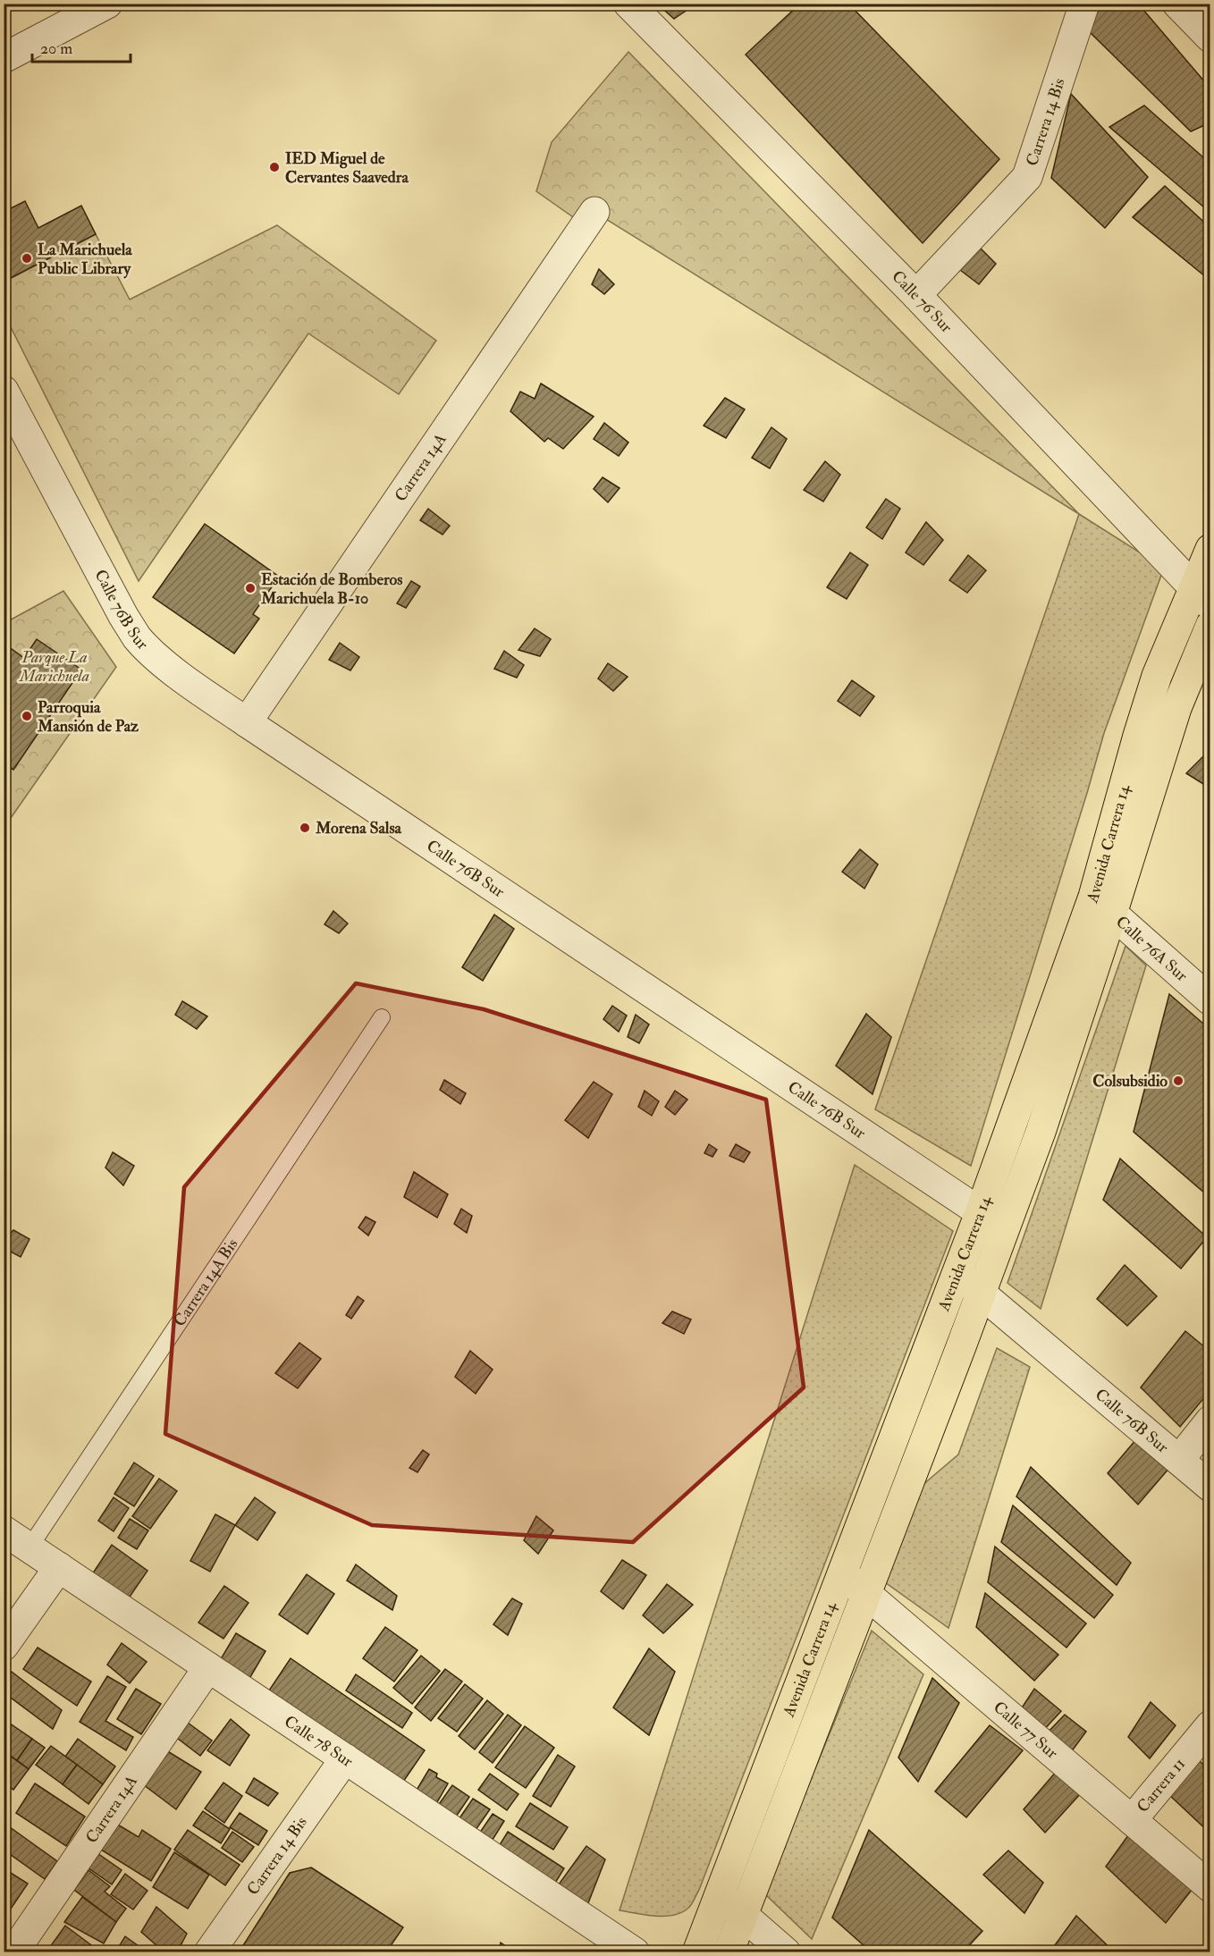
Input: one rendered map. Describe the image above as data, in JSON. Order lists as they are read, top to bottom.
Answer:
{
  "streets": {
    "main road": ["Avenida Carrera 14"],
    "street": [
      "Carrera 14 Bis",
      "Calle 76 Sur",
      "Carrera 14A",
      "Calle 76B Sur",
      "Calle 76A Sur",
      "Calle 77 Sur",
      "Calle 78 Sur",
      "Carrera 11"
    ],
    "lane": ["Carrera 14A Bis"]
  },
  "crossings": [
    ["Carrera 14 Bis", "Calle 76 Sur"],
    ["Carrera 14 Bis", "Calle 78 Sur"],
    ["Calle 76 Sur", "Avenida Carrera 14"],
    ["Carrera 14A", "Calle 76B Sur"],
    ["Carrera 14A", "Calle 78 Sur"],
    ["Calle 76B Sur", "Avenida Carrera 14"],
    ["Avenida Carrera 14", "Calle 76A Sur"],
    ["Avenida Carrera 14", "Calle 77 Sur"],
    ["Carrera 14A Bis", "Calle 78 Sur"],
    ["Calle 77 Sur", "Carrera 11"]
  ],
  "parks": ["Parque La Marichuela"],
  "places": [
    "IED Miguel de Cervantes Saavedra",
    "La Marichuela Public Library",
    "Estación de Bomberos Marichuela B-10",
    "Parroquia Mansión de Paz",
    "Morena Salsa",
    "Colsubsidio"
  ],
  "scale_bar": "20 m"
}
